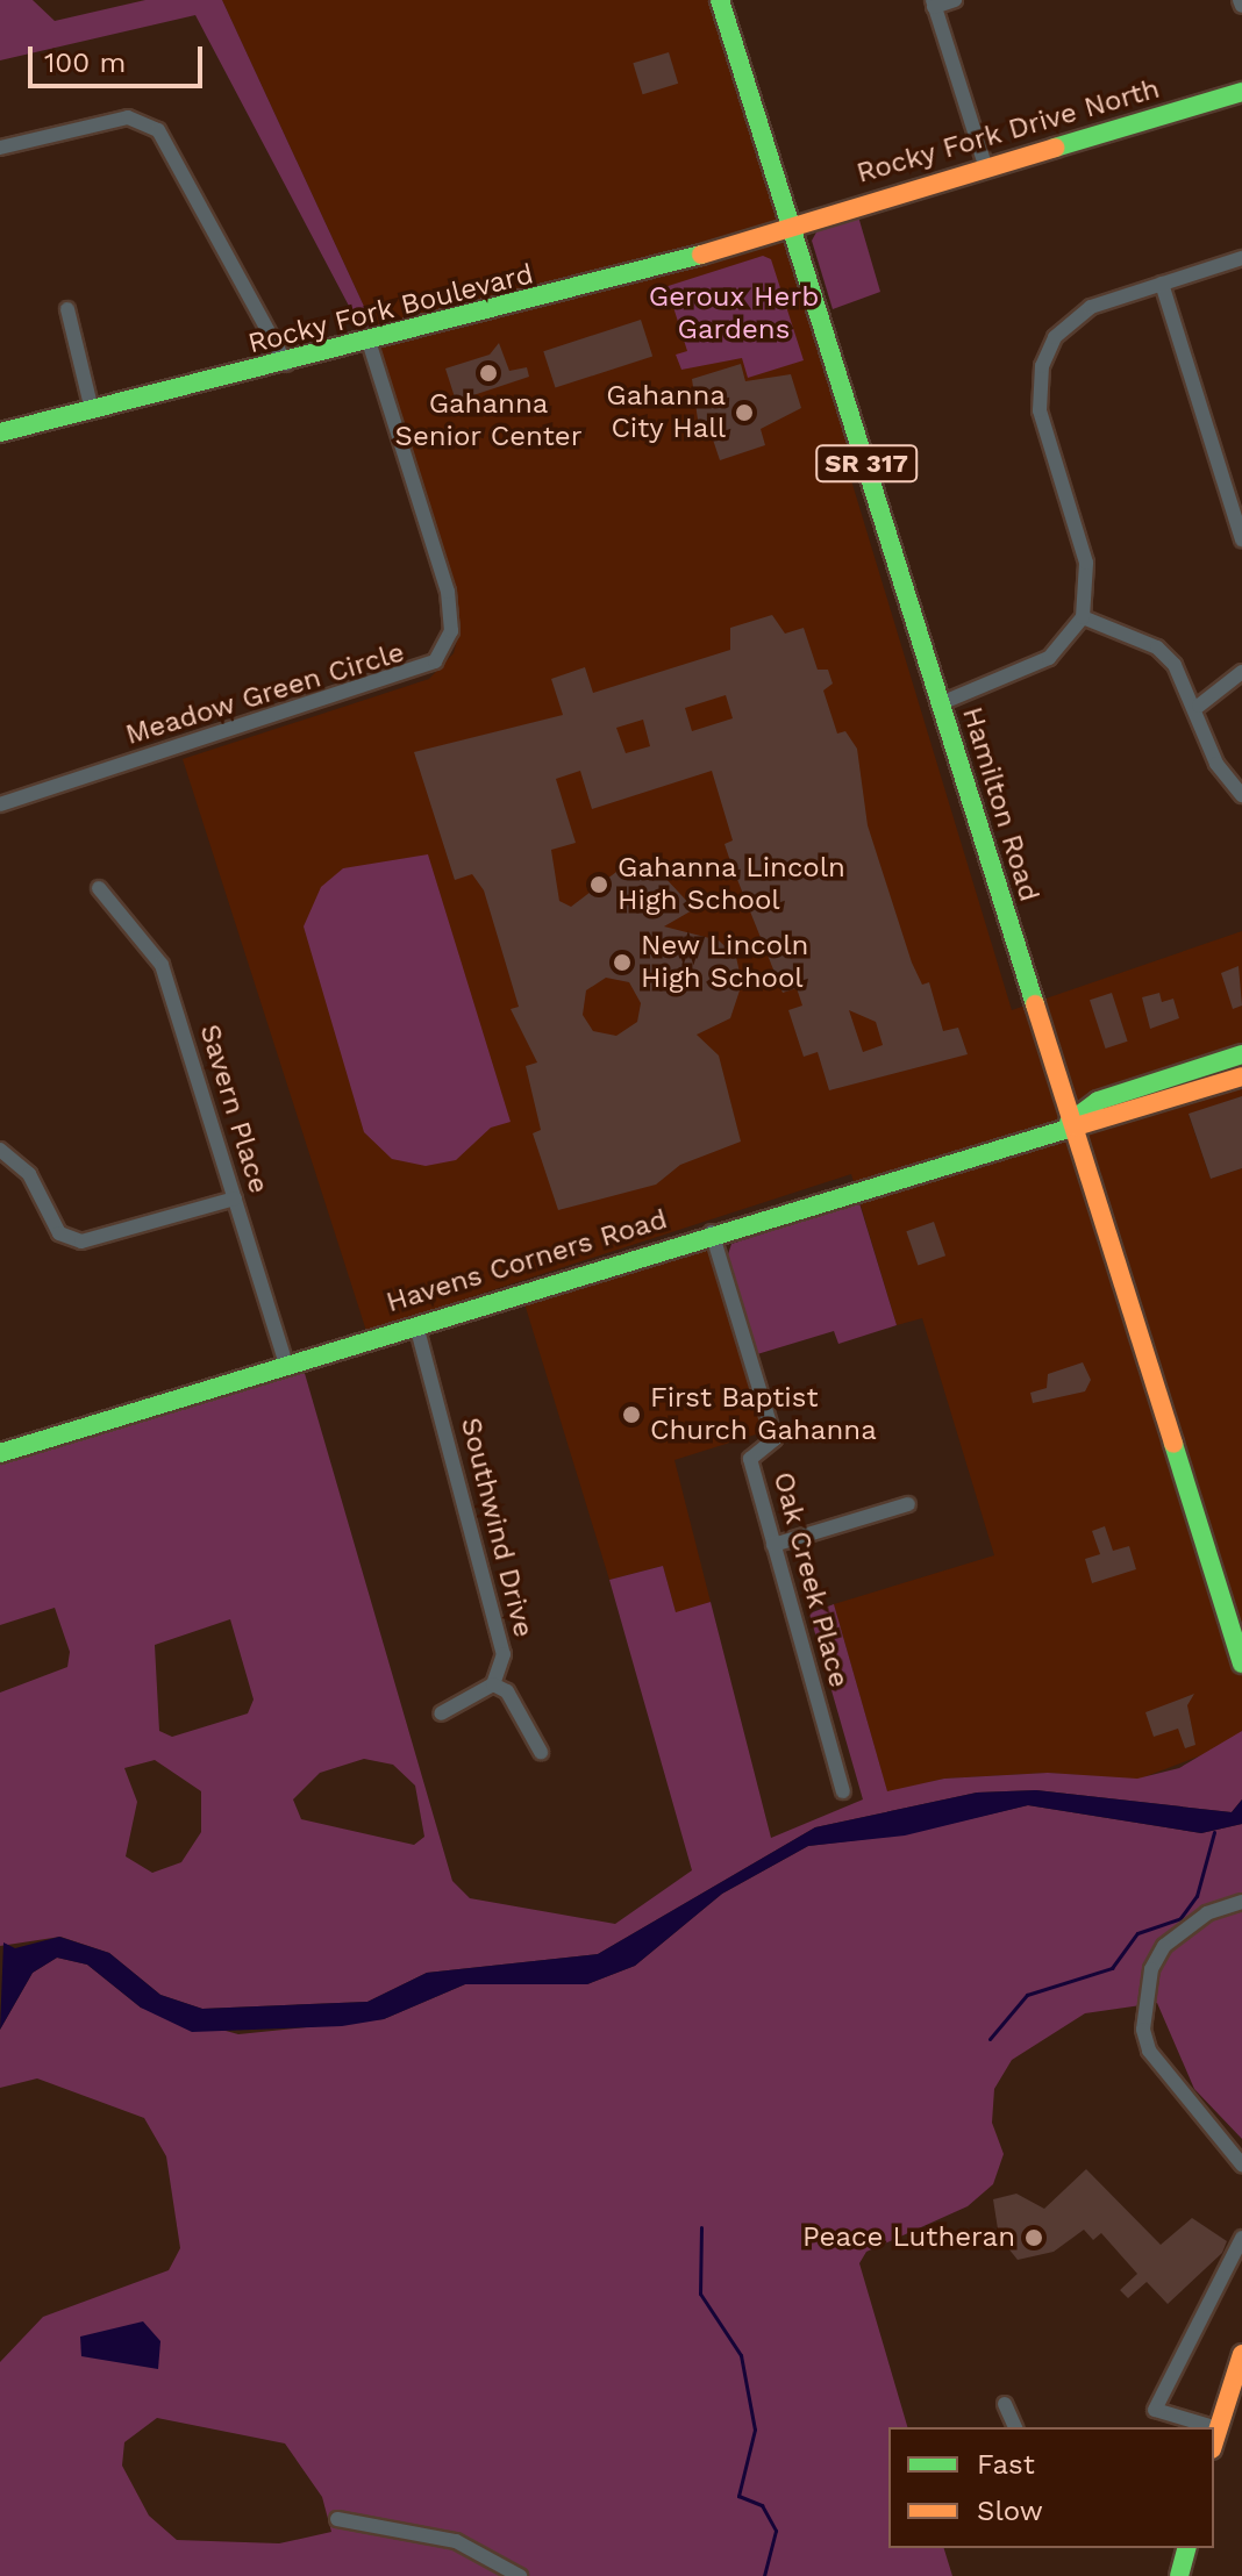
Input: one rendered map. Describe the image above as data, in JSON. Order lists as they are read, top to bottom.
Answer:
{
  "streets": {
    "main road": [
      "Rocky Fork Drive North",
      "Rocky Fork Boulevard",
      "SR 317",
      "Hamilton Road",
      "Havens Corners Road"
    ],
    "street": [
      "Meadow Green Circle",
      "Savern Place",
      "Southwind Drive",
      "Oak Creek Place"
    ]
  },
  "crossings": [
    ["Rocky Fork Drive North", "Rocky Fork Boulevard"],
    ["Rocky Fork Drive North", "Hamilton Road"],
    ["Rocky Fork Boulevard", "Meadow Green Circle"],
    ["Rocky Fork Boulevard", "Hamilton Road"],
    ["Hamilton Road", "Havens Corners Road"],
    ["Savern Place", "Havens Corners Road"],
    ["Havens Corners Road", "Southwind Drive"],
    ["Havens Corners Road", "Oak Creek Place"]
  ],
  "parks": ["Geroux Herb Gardens"],
  "places": [
    "Gahanna Senior Center",
    "Gahanna City Hall",
    "Gahanna Lincoln High School",
    "New Lincoln High School",
    "First Baptist Church Gahanna",
    "Peace Lutheran"
  ],
  "legend": ["Fast", "Slow"],
  "scale_bar": "100 m"
}
